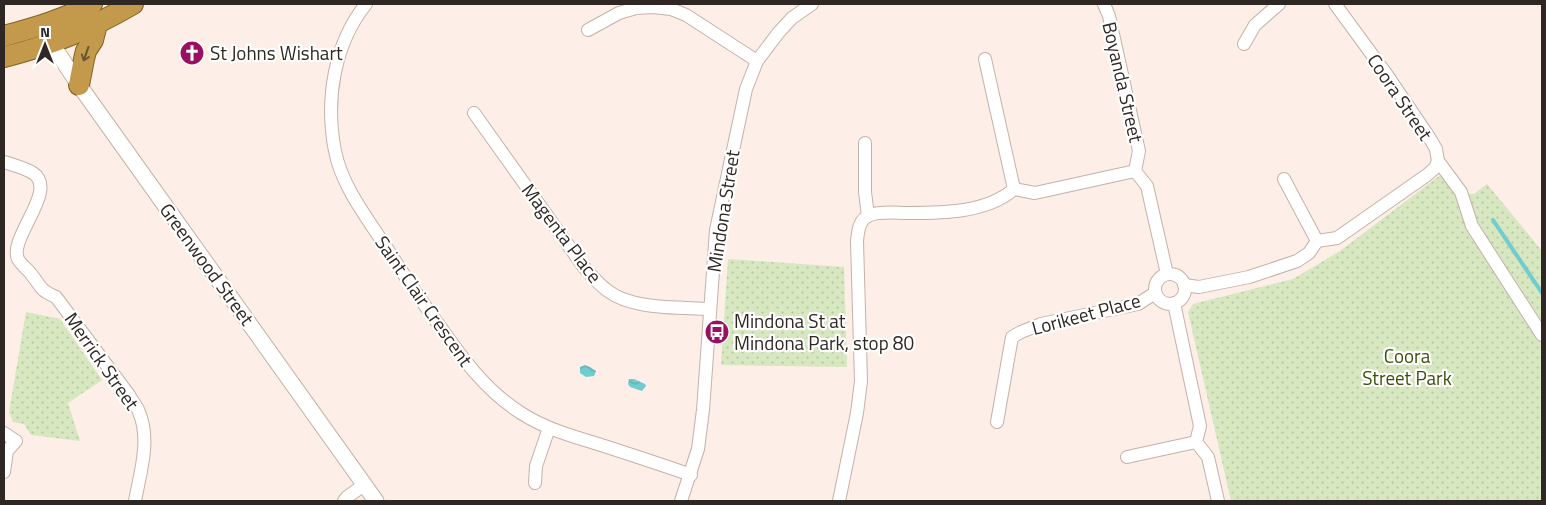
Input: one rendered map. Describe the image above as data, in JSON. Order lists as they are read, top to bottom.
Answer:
{
  "streets": {
    "street": [
      "Boyanda Street",
      "Coora Street",
      "Mindona Street",
      "Magenta Place",
      "Greenwood Street",
      "Saint Clair Crescent",
      "Lorikeet Place",
      "Merrick Street"
    ]
  },
  "crossings": [
    ["Boyanda Street", "Lorikeet Place"],
    ["Mindona Street", "Magenta Place"],
    ["Mindona Street", "Saint Clair Crescent"]
  ],
  "parks": ["Coora Street Park"],
  "places": {
    "church": ["St Johns Wishart"],
    "bus stop": ["Mindona St at Mindona Park, stop 80"]
  },
  "north": "top"
}
